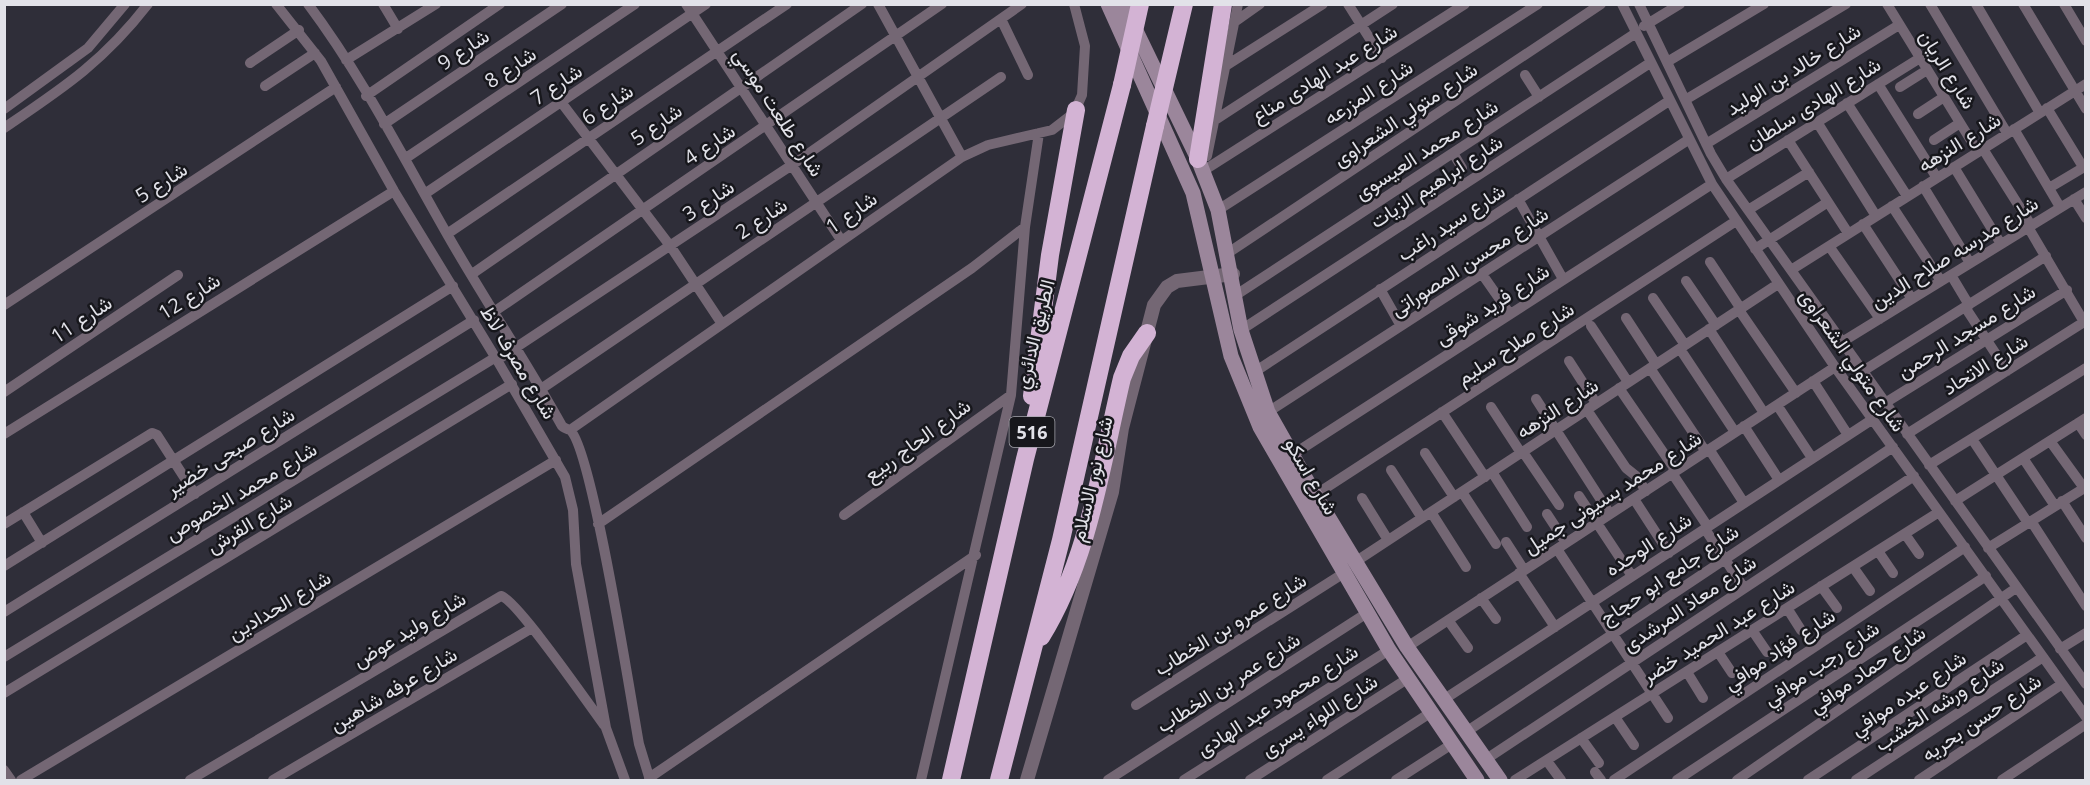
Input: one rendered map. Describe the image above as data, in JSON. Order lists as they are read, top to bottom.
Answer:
{
  "streets": {
    "highway": ["الطريق الدائري", "516"],
    "main road": ["شارع اسكو"],
    "street": [
      "شارع 9",
      "شارع 8",
      "شارع خالد بن الوليد",
      "شارع الريان",
      "شارع عبد الهادى مناع",
      "شارع 7",
      "شارع المزرعه",
      "شارع الهادى سلطان",
      "شارع 6",
      "شارع طلعت موسي",
      "شارع متولي الشعراوى",
      "شارع 5",
      "شارع النزهه",
      "شارع 4",
      "شارع محمد العيسوى",
      "شارع ابراهيم الزيات",
      "شارع 3",
      "شارع 1",
      "شارع 2",
      "شارع سيد راغب",
      "شارع مدرسه صلاح الدين",
      "شارع محسن المصوراتى",
      "شارع 12",
      "شارع فريد شوقى",
      "شارع 11",
      "شارع مسجد الرحمن",
      "شارع صلاح سليم",
      "شارع مصرف لاظ",
      "شارع الاتحاد",
      "شارع الحاج ربيع",
      "شارع صبحى خضير",
      "شارع نور الاسلام",
      "شارع محمد الخصوص",
      "شارع محمد بسيونى جميل",
      "شارع القرش",
      "شارع الوحده",
      "شارع جامع ابو حجاج",
      "شارع معاذ المرشدى",
      "شارع الحدادين",
      "شارع عمرو بن الخطاب",
      "شارع وليد عوض",
      "شارع عبد الحميد خضر",
      "شارع فؤاد موافي",
      "شارع رجب موافي",
      "شارع حماد موافي",
      "شارع عمر بن الخطاب",
      "شارع عرفه شاهين",
      "شارع عبده موافي",
      "شارع محمود عبد الهادى",
      "شارع ورشه الخشب",
      "شارع اللواء يسرى",
      "شارع حسن بحريه"
    ]
  },
  "crossings": [
    ["شارع 9", "شارع مصرف لاظ"],
    ["شارع 8", "شارع مصرف لاظ"],
    ["شارع خالد بن الوليد", "شارع الريان"],
    ["شارع خالد بن الوليد", "شارع متولي الشعراوى"],
    ["شارع الريان", "شارع الهادى سلطان"],
    ["شارع الريان", "شارع النزهه"],
    ["شارع الريان", "شارع مدرسه صلاح الدين"],
    ["شارع الريان", "شارع مسجد الرحمن"],
    ["شارع الريان", "شارع الاتحاد"],
    ["شارع عبد الهادى مناع", "شارع اسكو"],
    ["شارع 7", "شارع طلعت موسي"],
    ["شارع 7", "شارع مصرف لاظ"],
    ["شارع المزرعه", "شارع اسكو"],
    ["شارع الهادى سلطان", "شارع متولي الشعراوى"],
    ["شارع 6", "شارع طلعت موسي"],
    ["شارع 6", "شارع مصرف لاظ"],
    ["شارع طلعت موسي", "شارع 5"],
    ["شارع طلعت موسي", "شارع 4"],
    ["شارع طلعت موسي", "شارع 3"],
    ["شارع طلعت موسي", "شارع 1"],
    ["شارع طلعت موسي", "شارع 2"],
    ["شارع متولي الشعراوى", "شارع النزهه"],
    ["شارع متولي الشعراوى", "شارع محمد العيسوى"],
    ["شارع متولي الشعراوى", "شارع ابراهيم الزيات"],
    ["شارع متولي الشعراوى", "شارع سيد راغب"],
    ["شارع متولي الشعراوى", "شارع مدرسه صلاح الدين"],
    ["شارع متولي الشعراوى", "شارع محسن المصوراتى"],
    ["شارع متولي الشعراوى", "شارع فريد شوقى"],
    ["شارع متولي الشعراوى", "شارع مسجد الرحمن"],
    ["شارع متولي الشعراوى", "شارع صلاح سليم"],
    ["شارع متولي الشعراوى", "شارع الاتحاد"],
    ["شارع متولي الشعراوى", "شارع اسكو"],
    ["شارع متولي الشعراوى", "شارع محمد بسيونى جميل"],
    ["شارع متولي الشعراوى", "شارع الوحده"],
    ["شارع متولي الشعراوى", "شارع جامع ابو حجاج"],
    ["شارع متولي الشعراوى", "شارع معاذ المرشدى"],
    ["شارع متولي الشعراوى", "شارع عبد الحميد خضر"],
    ["شارع متولي الشعراوى", "شارع فؤاد موافي"],
    ["شارع متولي الشعراوى", "شارع رجب موافي"],
    ["شارع متولي الشعراوى", "شارع حماد موافي"],
    ["شارع متولي الشعراوى", "شارع عبده موافي"],
    ["شارع متولي الشعراوى", "شارع ورشه الخشب"],
    ["شارع متولي الشعراوى", "شارع حسن بحريه"],
    ["شارع 5", "شارع مصرف لاظ"],
    ["شارع النزهه", "شارع اسكو"],
    ["شارع النزهه", "شارع عمرو بن الخطاب"],
    ["شارع 4", "شارع مصرف لاظ"],
    ["شارع محمد العيسوى", "شارع اسكو"],
    ["شارع ابراهيم الزيات", "شارع اسكو"],
    ["شارع 3", "شارع مصرف لاظ"],
    ["شارع 3", "شارع محمد الخصوص"],
    ["شارع 1", "شارع مصرف لاظ"],
    ["شارع 2", "شارع مصرف لاظ"],
    ["شارع سيد راغب", "شارع اسكو"],
    ["شارع محسن المصوراتى", "شارع اسكو"],
    ["شارع 12", "شارع مصرف لاظ"],
    ["شارع فريد شوقى", "شارع اسكو"],
    ["شارع صلاح سليم", "شارع اسكو"],
    ["شارع مصرف لاظ", "شارع صبحى خضير"],
    ["شارع مصرف لاظ", "شارع محمد الخصوص"],
    ["شارع مصرف لاظ", "شارع القرش"],
    ["شارع مصرف لاظ", "شارع الحدادين"],
    ["شارع مصرف لاظ", "شارع وليد عوض"],
    ["شارع اسكو", "شارع نور الاسلام"],
    ["شارع اسكو", "شارع محمد بسيونى جميل"],
    ["شارع اسكو", "شارع الوحده"],
    ["شارع اسكو", "شارع جامع ابو حجاج"],
    ["شارع اسكو", "شارع معاذ المرشدى"],
    ["شارع اسكو", "شارع عمرو بن الخطاب"],
    ["شارع اسكو", "شارع عمر بن الخطاب"],
    ["شارع اسكو", "شارع محمود عبد الهادى"],
    ["شارع اسكو", "شارع اللواء يسرى"],
    ["شارع وليد عوض", "شارع عرفه شاهين"]
  ]
}
